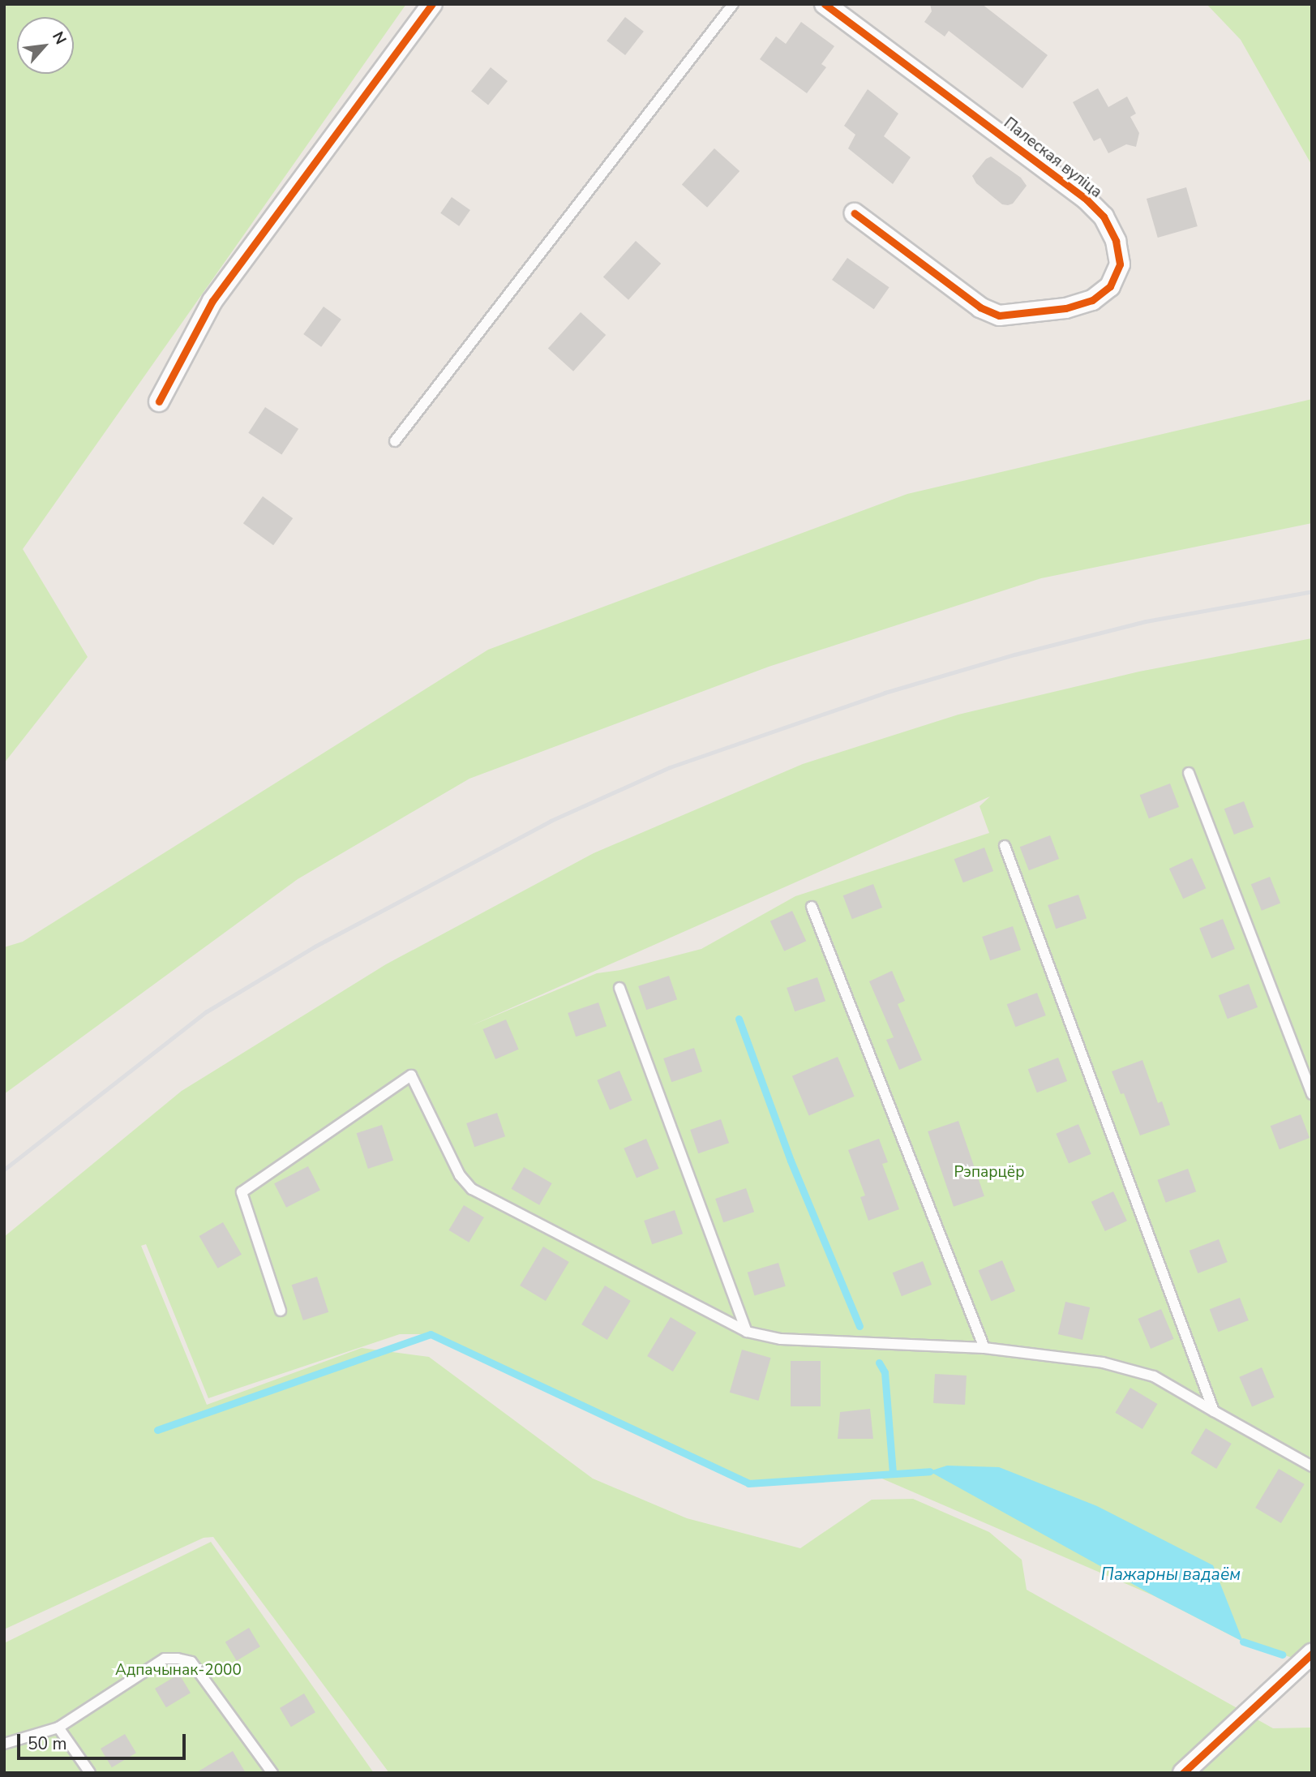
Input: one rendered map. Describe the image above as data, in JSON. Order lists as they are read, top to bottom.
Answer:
{
  "streets": {
    "street": ["Палеская вуліца"]
  },
  "water": ["Пажарны вадаём"],
  "parks": ["Рэпарцёр", "Адпачынак-2000"],
  "scale_bar": "50 m",
  "north": "top right"
}
